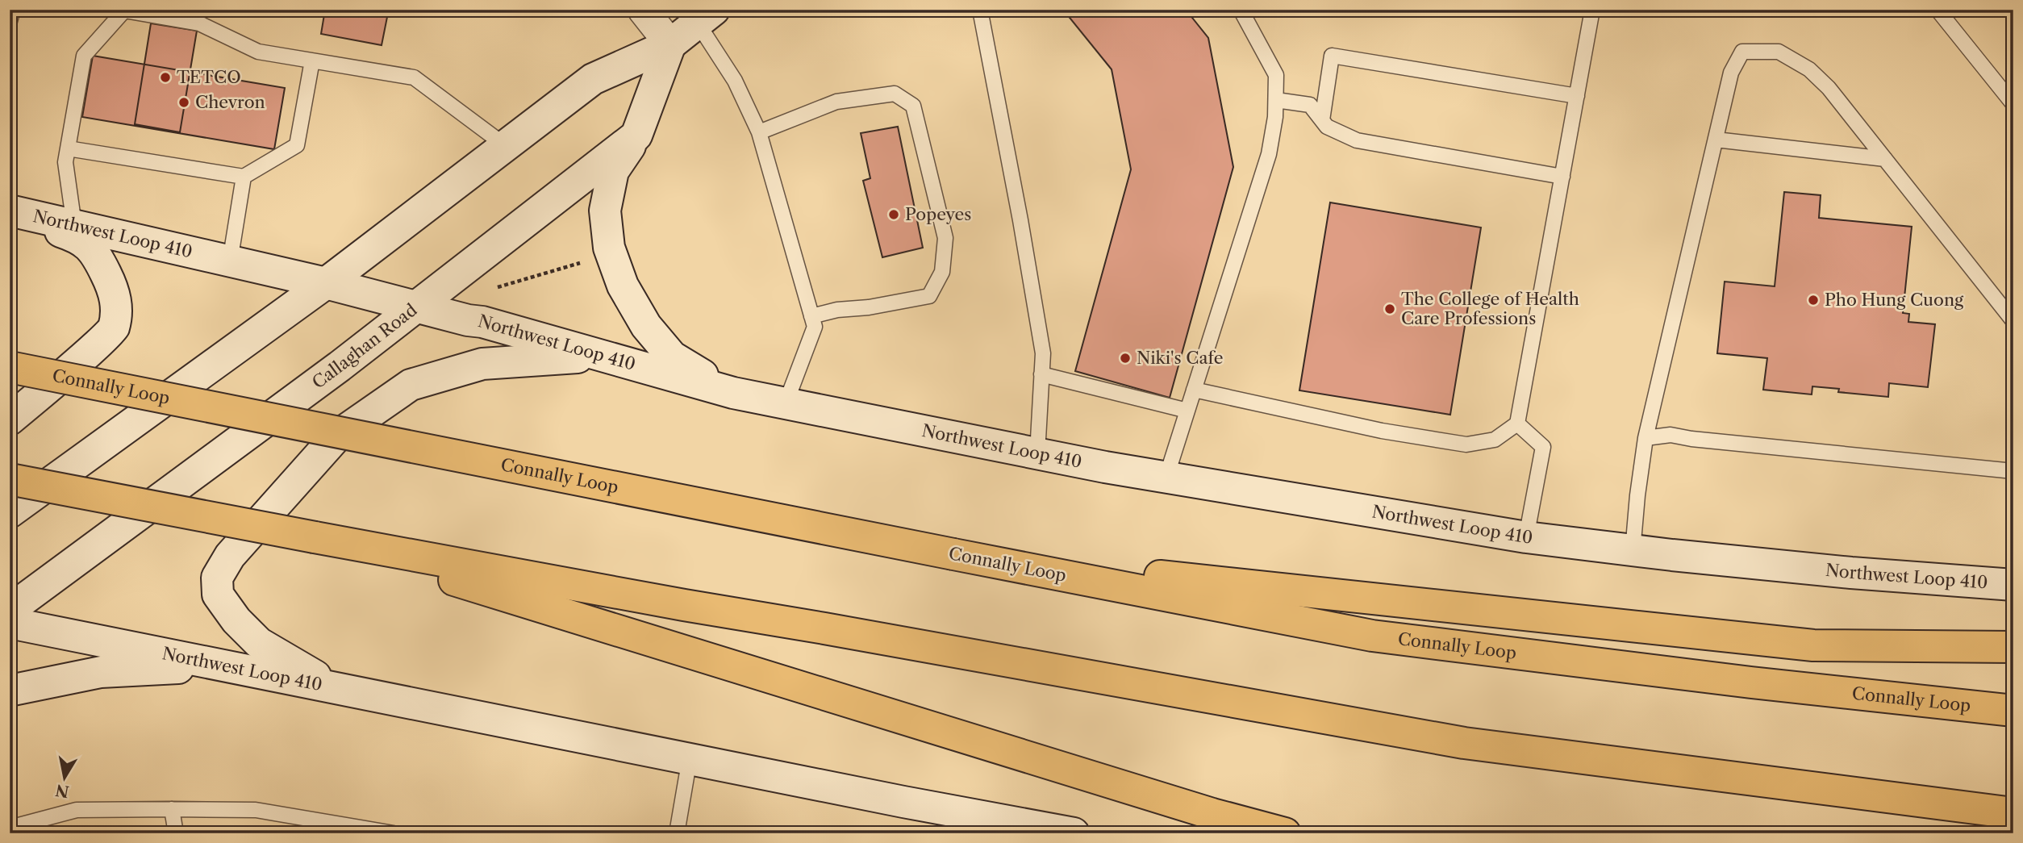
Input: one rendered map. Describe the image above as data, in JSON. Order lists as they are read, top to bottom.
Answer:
{
  "streets": {
    "highway": ["Connally Loop"],
    "main road": ["Northwest Loop 410", "Callaghan Road"]
  },
  "crossings": [
    ["Northwest Loop 410", "Callaghan Road"]
  ],
  "places": [
    "TETCO",
    "Chevron",
    "Popeyes",
    "Pho Hung Cuong",
    "The College of Health Care Professions",
    "Niki's Cafe"
  ],
  "north": "bottom"
}
